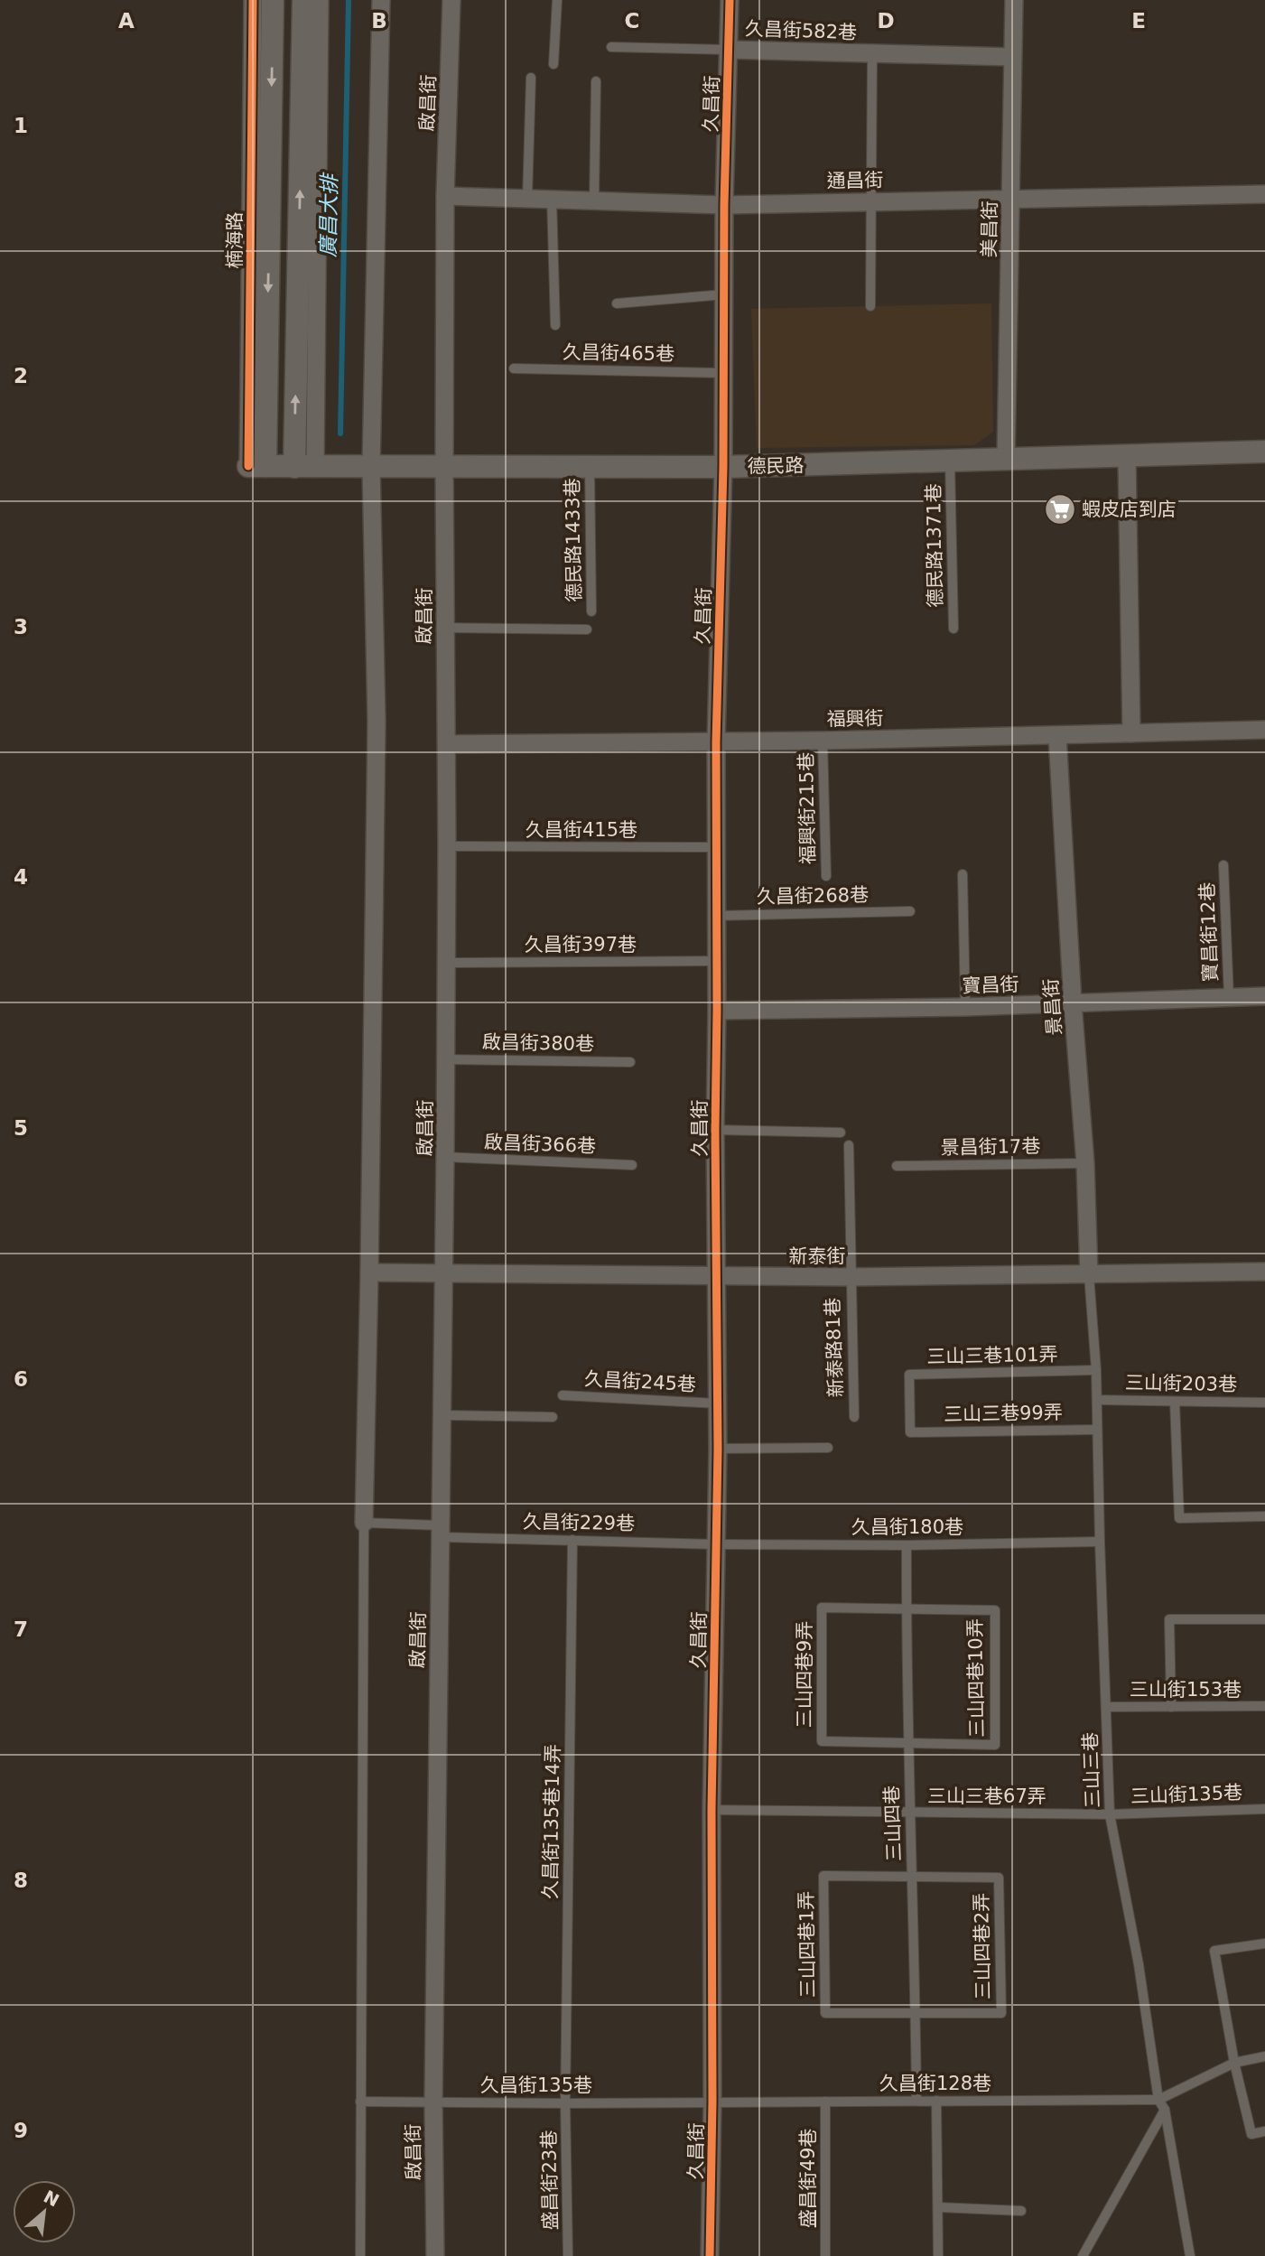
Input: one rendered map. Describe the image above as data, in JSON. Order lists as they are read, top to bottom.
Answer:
{
  "streets": {
    "street": [
      "久昌街582巷",
      "啟昌街",
      "久昌街",
      "通昌街",
      "美昌街",
      "楠海路",
      "德民路",
      "福興街",
      "寶昌街",
      "景昌街",
      "新泰街"
    ],
    "lane": [
      "久昌街465巷",
      "德民路1433巷",
      "德民路1371巷",
      "福興街215巷",
      "久昌街415巷",
      "久昌街268巷",
      "寶昌街12巷",
      "久昌街397巷",
      "啟昌街380巷",
      "啟昌街366巷",
      "景昌街17巷",
      "新泰路81巷",
      "三山三巷101弄",
      "久昌街245巷",
      "三山街203巷",
      "三山三巷99弄",
      "久昌街229巷",
      "久昌街180巷",
      "三山四巷9弄",
      "三山四巷10弄",
      "三山街153巷",
      "三山三巷",
      "三山街135巷",
      "三山三巷67弄",
      "久昌街135巷14弄",
      "三山四巷",
      "三山四巷1弄",
      "三山四巷2弄",
      "久昌街128巷",
      "久昌街135巷",
      "盛昌街49巷",
      "盛昌街23巷"
    ]
  },
  "crossings": [
    ["久昌街582巷", "久昌街"],
    ["久昌街582巷", "美昌街"],
    ["啟昌街", "通昌街"],
    ["啟昌街", "德民路"],
    ["啟昌街", "福興街"],
    ["啟昌街", "久昌街415巷"],
    ["啟昌街", "久昌街397巷"],
    ["啟昌街", "啟昌街380巷"],
    ["啟昌街", "啟昌街366巷"],
    ["啟昌街", "新泰街"],
    ["啟昌街", "久昌街229巷"],
    ["啟昌街", "久昌街135巷"],
    ["久昌街", "通昌街"],
    ["久昌街", "久昌街465巷"],
    ["久昌街", "德民路"],
    ["久昌街", "福興街"],
    ["久昌街", "久昌街415巷"],
    ["久昌街", "久昌街268巷"],
    ["久昌街", "久昌街397巷"],
    ["久昌街", "寶昌街"],
    ["久昌街", "新泰街"],
    ["久昌街", "久昌街245巷"],
    ["久昌街", "久昌街229巷"],
    ["久昌街", "久昌街180巷"],
    ["久昌街", "三山三巷67弄"],
    ["久昌街", "久昌街128巷"],
    ["久昌街", "久昌街135巷"],
    ["通昌街", "美昌街"],
    ["美昌街", "德民路"],
    ["楠海路", "德民路"],
    ["德民路", "德民路1433巷"],
    ["德民路", "德民路1371巷"],
    ["福興街", "福興街215巷"],
    ["福興街", "景昌街"],
    ["寶昌街12巷", "寶昌街"],
    ["寶昌街", "景昌街"],
    ["景昌街", "景昌街17巷"],
    ["景昌街", "新泰街"],
    ["景昌街", "三山三巷"],
    ["新泰街", "新泰路81巷"],
    ["新泰街", "三山三巷"],
    ["三山三巷101弄", "三山三巷99弄"],
    ["三山三巷101弄", "三山三巷"],
    ["三山街203巷", "三山三巷"],
    ["三山三巷99弄", "三山三巷"],
    ["久昌街229巷", "久昌街180巷"],
    ["久昌街229巷", "久昌街135巷14弄"],
    ["久昌街180巷", "三山三巷"],
    ["久昌街180巷", "三山四巷"],
    ["三山四巷9弄", "三山四巷10弄"],
    ["三山四巷9弄", "三山四巷"],
    ["三山四巷10弄", "三山四巷"],
    ["三山街153巷", "三山三巷"],
    ["三山三巷", "三山街135巷"],
    ["三山三巷", "三山三巷67弄"],
    ["三山三巷", "久昌街128巷"],
    ["三山街135巷", "三山三巷67弄"],
    ["三山三巷67弄", "三山四巷"],
    ["久昌街135巷14弄", "久昌街135巷"],
    ["久昌街135巷14弄", "盛昌街23巷"],
    ["三山四巷", "三山四巷1弄"],
    ["三山四巷", "三山四巷2弄"],
    ["三山四巷", "久昌街128巷"],
    ["三山四巷1弄", "三山四巷2弄"],
    ["久昌街128巷", "久昌街135巷"],
    ["久昌街128巷", "盛昌街49巷"],
    ["久昌街135巷", "盛昌街23巷"]
  ],
  "water": ["廣昌大排"],
  "places": {
    "supermarket": ["蝦皮店到店"]
  },
  "north": "top right",
  "grid": {
    "columns": [
      "A",
      "B",
      "C",
      "D",
      "E"
    ],
    "rows": [
      "1",
      "2",
      "3",
      "4",
      "5",
      "6",
      "7",
      "8",
      "9"
    ]
  }
}
